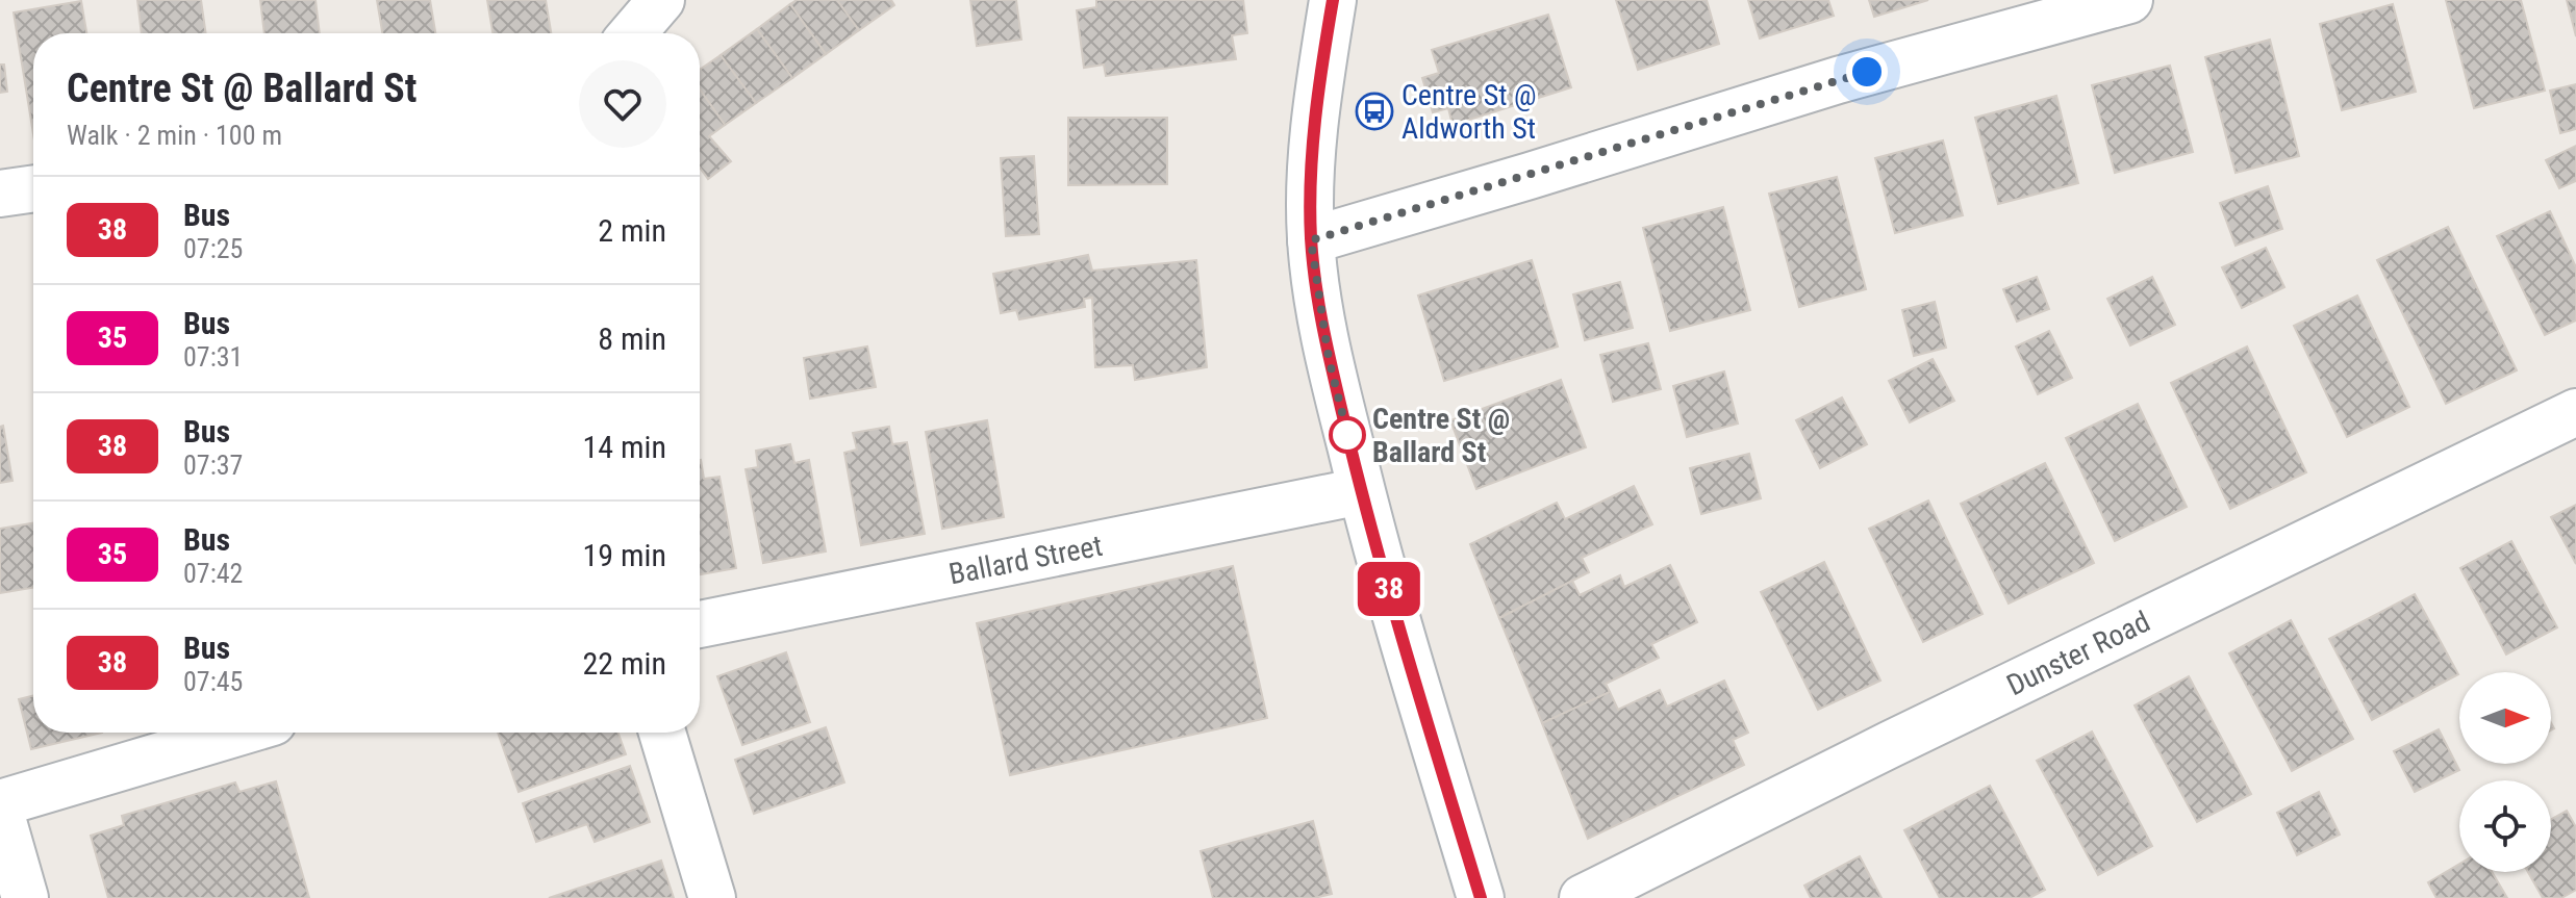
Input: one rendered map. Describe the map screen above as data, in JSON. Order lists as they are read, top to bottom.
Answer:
{
  "streets": {
    "street": ["Ballard Street", "Dunster Road"]
  },
  "places": {
    "bus stop": ["Centre St @ Aldworth St"],
    "other": ["Centre St @ Ballard St"]
  },
  "lines": ["bus line 38"],
  "north": "right",
  "page": {
    "on_map": "38",
    "heading": ["Centre St @ Ballard St", "Walk · 2 min · 100 m"],
    "list": [
      {
        "mark": "38",
        "name": "Bus",
        "note": "07:25",
        "value": "2 min"
      },
      {
        "mark": "35",
        "name": "Bus",
        "note": "07:31",
        "value": "8 min"
      },
      {
        "mark": "38",
        "name": "Bus",
        "note": "07:37",
        "value": "14 min"
      },
      {
        "mark": "35",
        "name": "Bus",
        "note": "07:42",
        "value": "19 min"
      },
      {
        "mark": "38",
        "name": "Bus",
        "note": "07:45",
        "value": "22 min"
      }
    ]
  }
}
